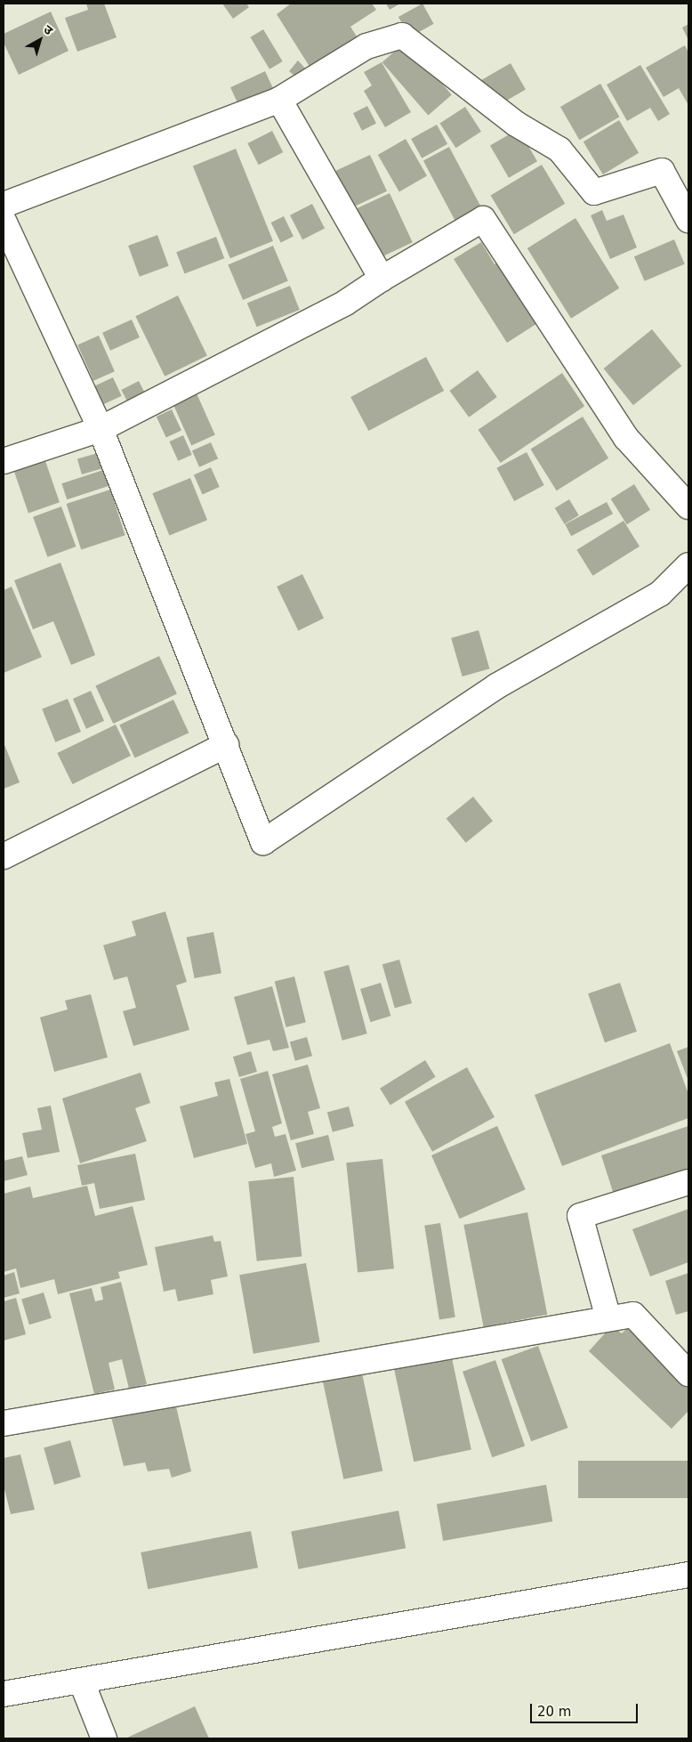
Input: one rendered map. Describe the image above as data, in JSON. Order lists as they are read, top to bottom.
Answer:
{
  "scale_bar": "20 m",
  "north": "top right"
}
